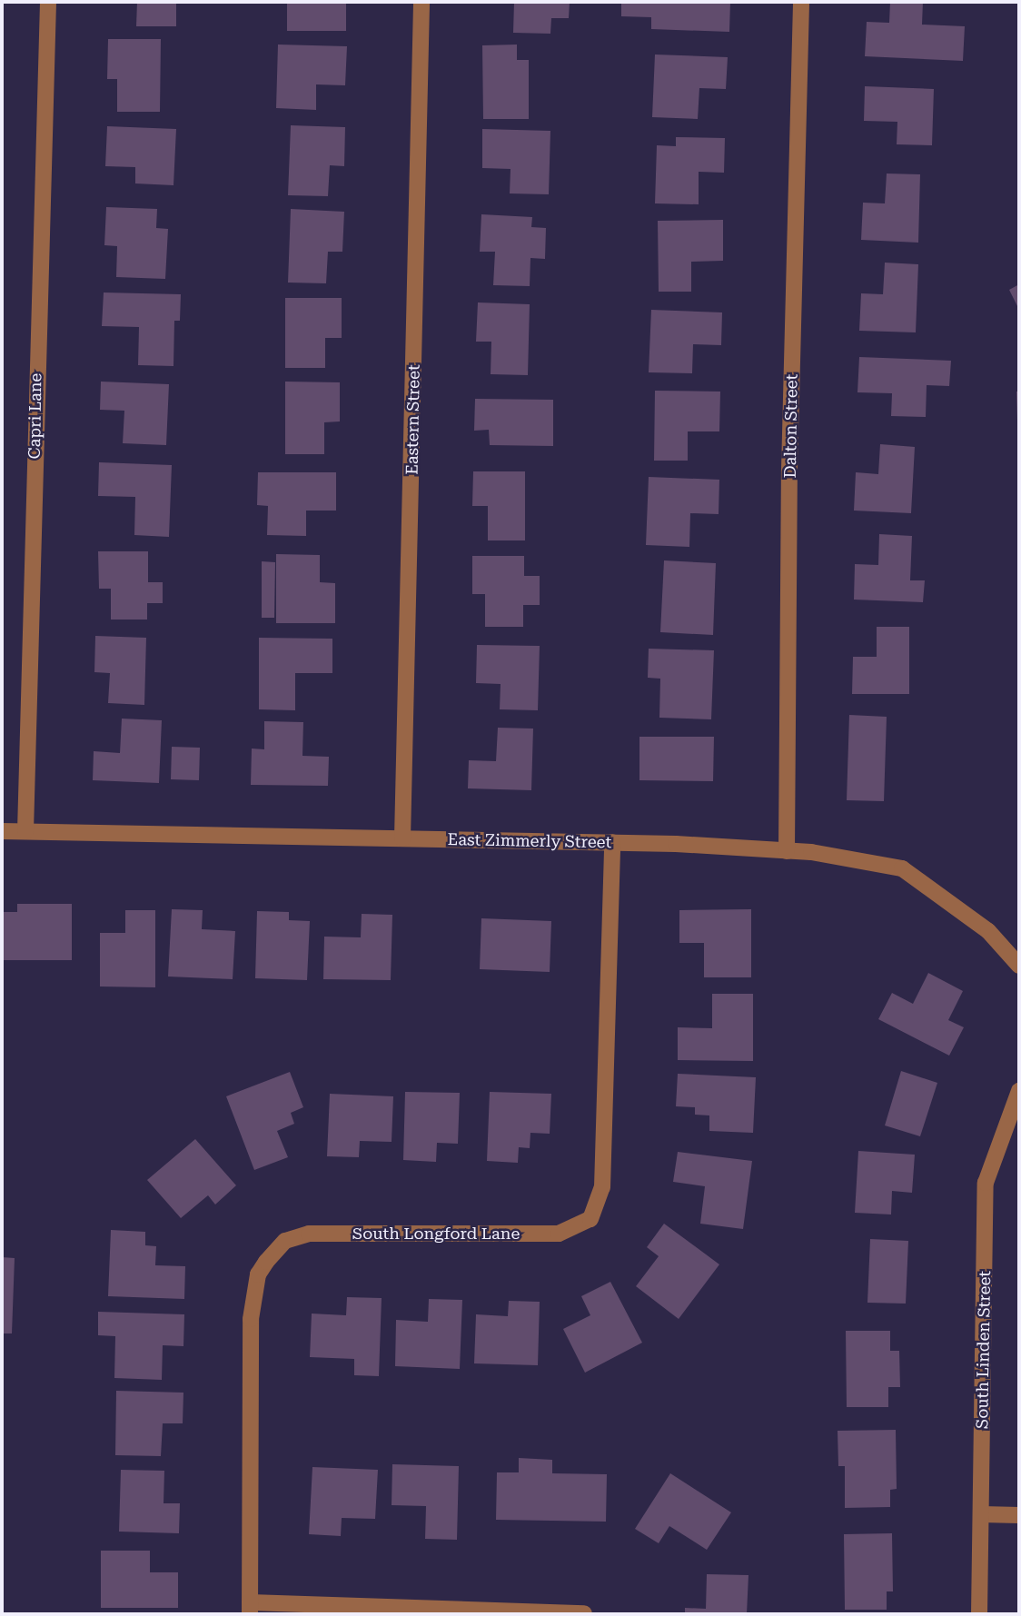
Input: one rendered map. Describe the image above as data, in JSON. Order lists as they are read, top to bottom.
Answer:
{
  "streets": {
    "street": [
      "Capri Lane",
      "Eastern Street",
      "Dalton Street",
      "East Zimmerly Street",
      "South Longford Lane",
      "South Linden Street"
    ]
  },
  "crossings": [
    ["Capri Lane", "East Zimmerly Street"],
    ["Eastern Street", "East Zimmerly Street"],
    ["Dalton Street", "East Zimmerly Street"],
    ["East Zimmerly Street", "South Longford Lane"]
  ]
}
